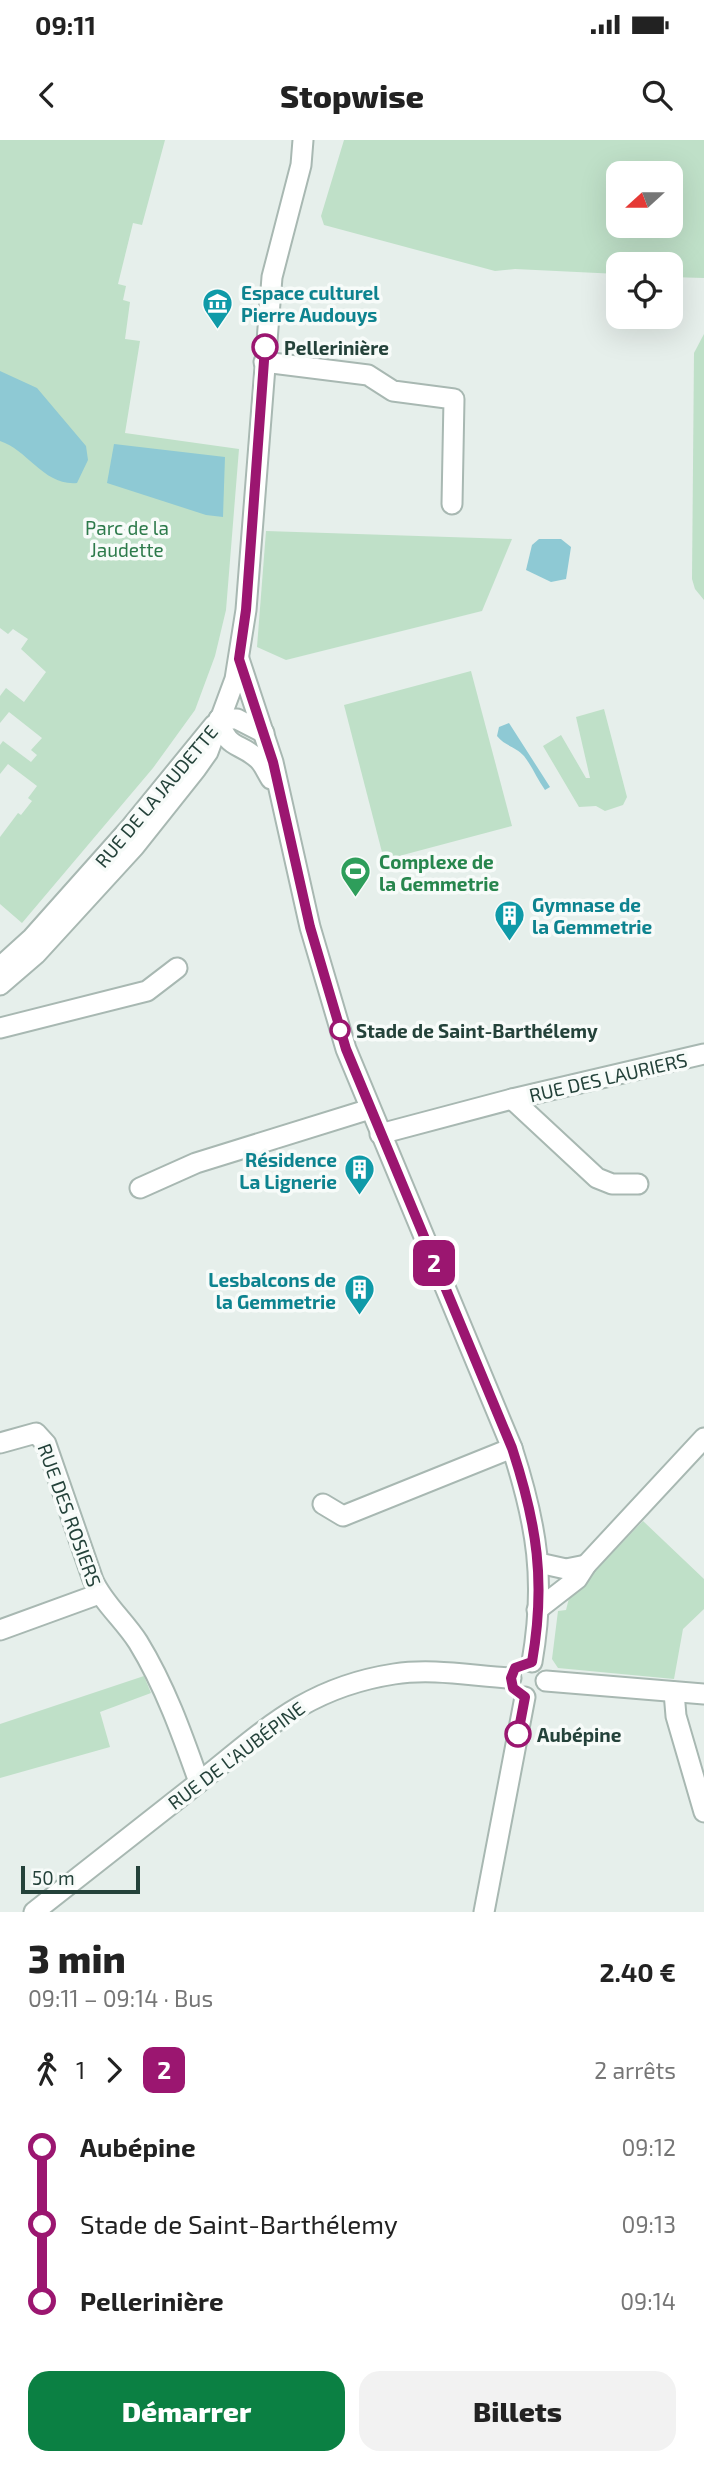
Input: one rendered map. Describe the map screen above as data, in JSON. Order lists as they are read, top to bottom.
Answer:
{
  "streets": {
    "street": [
      "RUE DE LA JAUDETTE",
      "RUE DES LAURIERS",
      "RUE DES ROSIERS",
      "RUE DE L’AUBÉPINE"
    ]
  },
  "crossings": [
    ["RUE DES ROSIERS", "RUE DE L’AUBÉPINE"]
  ],
  "parks": ["Parc de la Jaudette"],
  "places": {
    "museum": ["Espace culturel Pierre Audouys"],
    "other": ["Pellerinière", "Stade de Saint-Barthélemy", "Aubépine"],
    "sports": ["Complexe de la Gemmetrie"],
    "building": ["Gymnase de la Gemmetrie", "Résidence La Lignerie", "Lesbalcons de la Gemmetrie"]
  },
  "lines": ["bus line 2"],
  "scale_bar": "50 m",
  "north": "left",
  "page": {
    "status": "09:11",
    "header": "Stopwise",
    "on_map": "2",
    "scale": "50 m",
    "heading": ["3 min", "09:11 – 09:14 · Bus", "2.40 €"],
    "legs": ["1", "2", "2 arrêts"],
    "list": [
      {
        "name": "Aubépine",
        "value": "09:12"
      },
      {
        "name": "Stade de Saint-Barthélemy",
        "value": "09:13"
      },
      {
        "name": "Pellerinière",
        "value": "09:14"
      }
    ],
    "buttons": ["Démarrer", "Billets"]
  }
}
